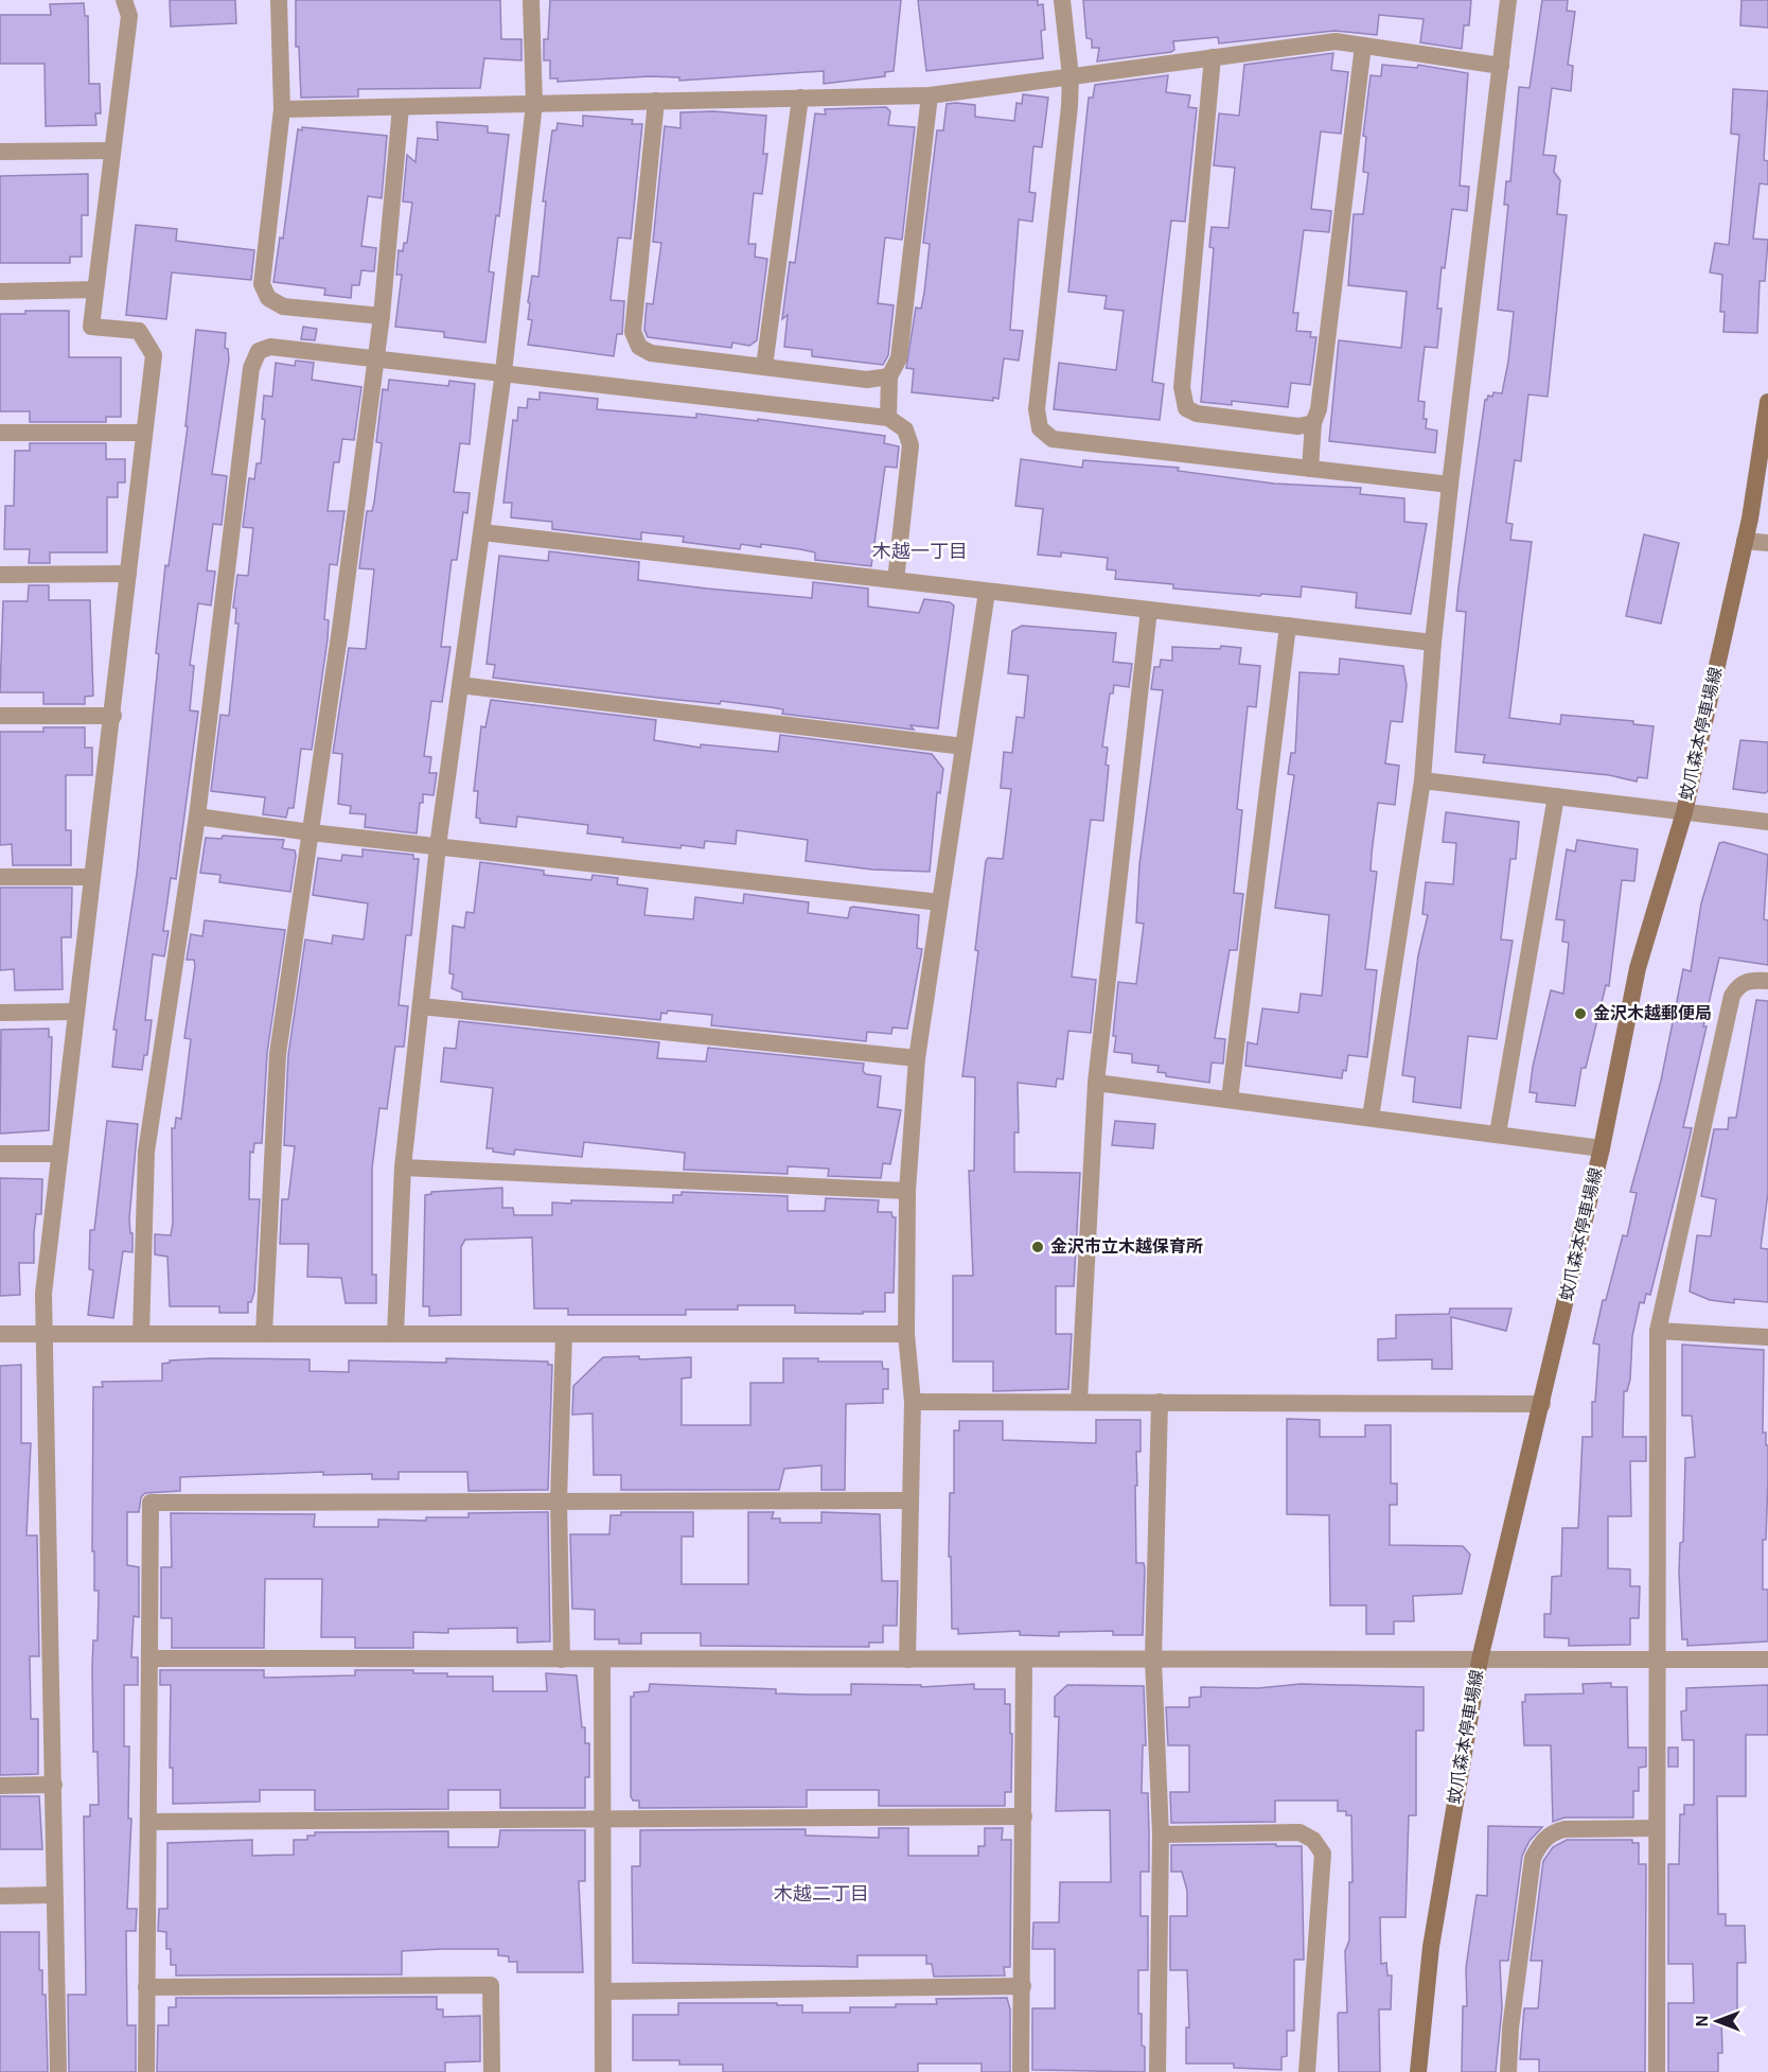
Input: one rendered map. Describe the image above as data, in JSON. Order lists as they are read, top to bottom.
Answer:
{
  "streets": {
    "main road": ["蚊爪森本停車場線"]
  },
  "districts": ["木越一丁目", "木越二丁目"],
  "places": ["金沢木越郵便局", "金沢市立木越保育所"],
  "north": "left"
}
